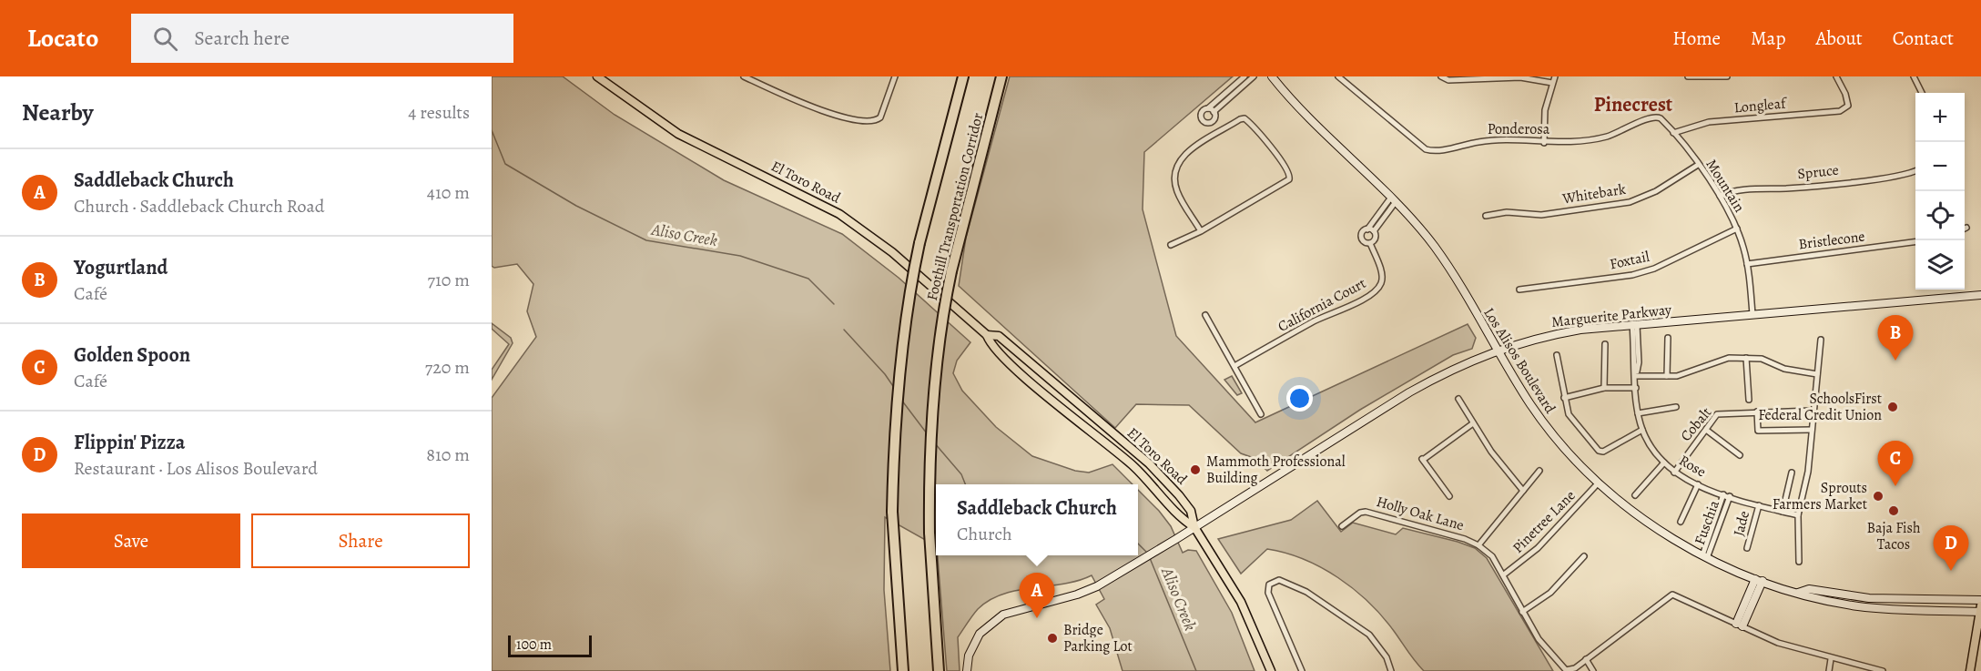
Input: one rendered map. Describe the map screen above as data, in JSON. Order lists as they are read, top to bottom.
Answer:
{
  "streets": {
    "highway": ["Foothill Transportation Corridor"],
    "main road": ["El Toro Road", "Marguerite Parkway", "Los Alisos Boulevard"],
    "street": [
      "Longleaf",
      "Ponderosa",
      "Spruce",
      "Mountain",
      "Whitebark",
      "Bristlecone",
      "Foxtail",
      "California Court",
      "Cobalt",
      "Rose",
      "Holly Oak Lane",
      "Pinetree Lane",
      "Fuschia",
      "Jade"
    ]
  },
  "crossings": [
    ["Longleaf", "Mountain"],
    ["Ponderosa", "Mountain"],
    ["Spruce", "Mountain"],
    ["El Toro Road", "Marguerite Parkway"],
    ["Mountain", "Whitebark"],
    ["Mountain", "Bristlecone"],
    ["Mountain", "Foxtail"],
    ["Mountain", "Marguerite Parkway"],
    ["Marguerite Parkway", "Los Alisos Boulevard"],
    ["Marguerite Parkway", "Rose"],
    ["Los Alisos Boulevard", "Pinetree Lane"],
    ["Los Alisos Boulevard", "Fuschia"],
    ["Cobalt", "Rose"],
    ["Rose", "Fuschia"],
    ["Rose", "Jade"],
    ["Holly Oak Lane", "Pinetree Lane"]
  ],
  "districts": ["Pinecrest"],
  "water": ["Aliso Creek"],
  "places": [
    "SchoolsFirst Federal Credit Union",
    "Mammoth Professional Building",
    "Sprouts Farmers Market",
    "Baja Fish Tacos",
    "Bridge Parking Lot"
  ],
  "scale_bar": "100 m",
  "page": {
    "header": "Locato",
    "search": "Search here",
    "nav": [
      "Home",
      "Map",
      "About",
      "Contact"
    ],
    "heading": ["Nearby", "4 results"],
    "map_buttons": ["+", "−"],
    "list": [
      {
        "mark": "A",
        "name": "Saddleback Church",
        "note": "Church · Saddleback Church Road",
        "value": "410 m"
      },
      {
        "mark": "B",
        "name": "Yogurtland",
        "note": "Café",
        "value": "710 m"
      },
      {
        "mark": "C",
        "name": "Golden Spoon",
        "note": "Café",
        "value": "720 m"
      },
      {
        "mark": "D",
        "name": "Flippin' Pizza",
        "note": "Restaurant · Los Alisos Boulevard",
        "value": "810 m"
      }
    ],
    "pins": [
      "B",
      "C",
      "D",
      "A"
    ],
    "popup": ["Saddleback Church", "Church"],
    "buttons": ["Save", "Share"],
    "scale": "100 m"
  }
}
